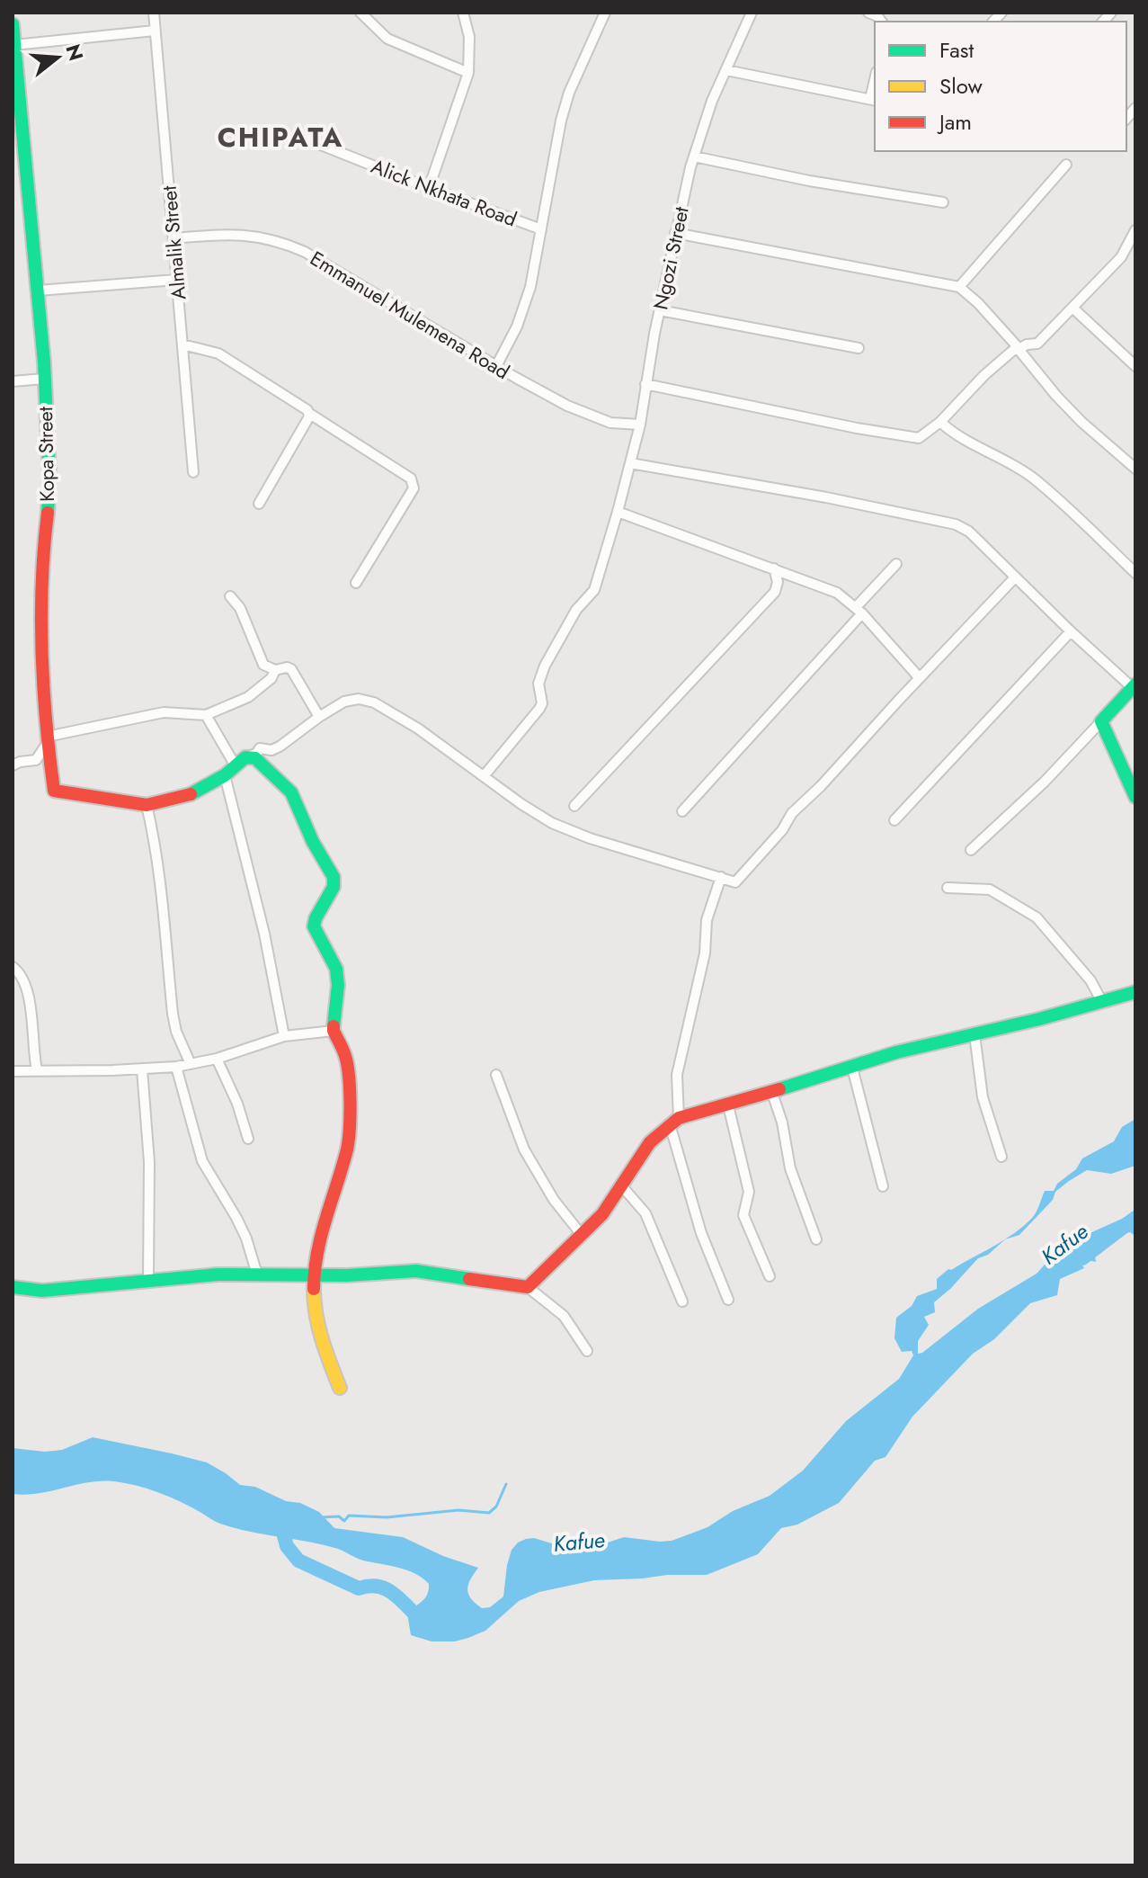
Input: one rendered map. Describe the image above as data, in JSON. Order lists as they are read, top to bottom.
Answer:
{
  "streets": {
    "street": [
      "Alick Nkhata Road",
      "Almalik Street",
      "Ngozi Street",
      "Emmanuel Mulemena Road",
      "Kopa Street"
    ]
  },
  "crossings": [
    ["Almalik Street", "Emmanuel Mulemena Road"],
    ["Ngozi Street", "Emmanuel Mulemena Road"]
  ],
  "districts": ["CHIPATA"],
  "water": ["Kafue"],
  "legend": ["Fast", "Slow", "Jam"],
  "north": "right"
}
